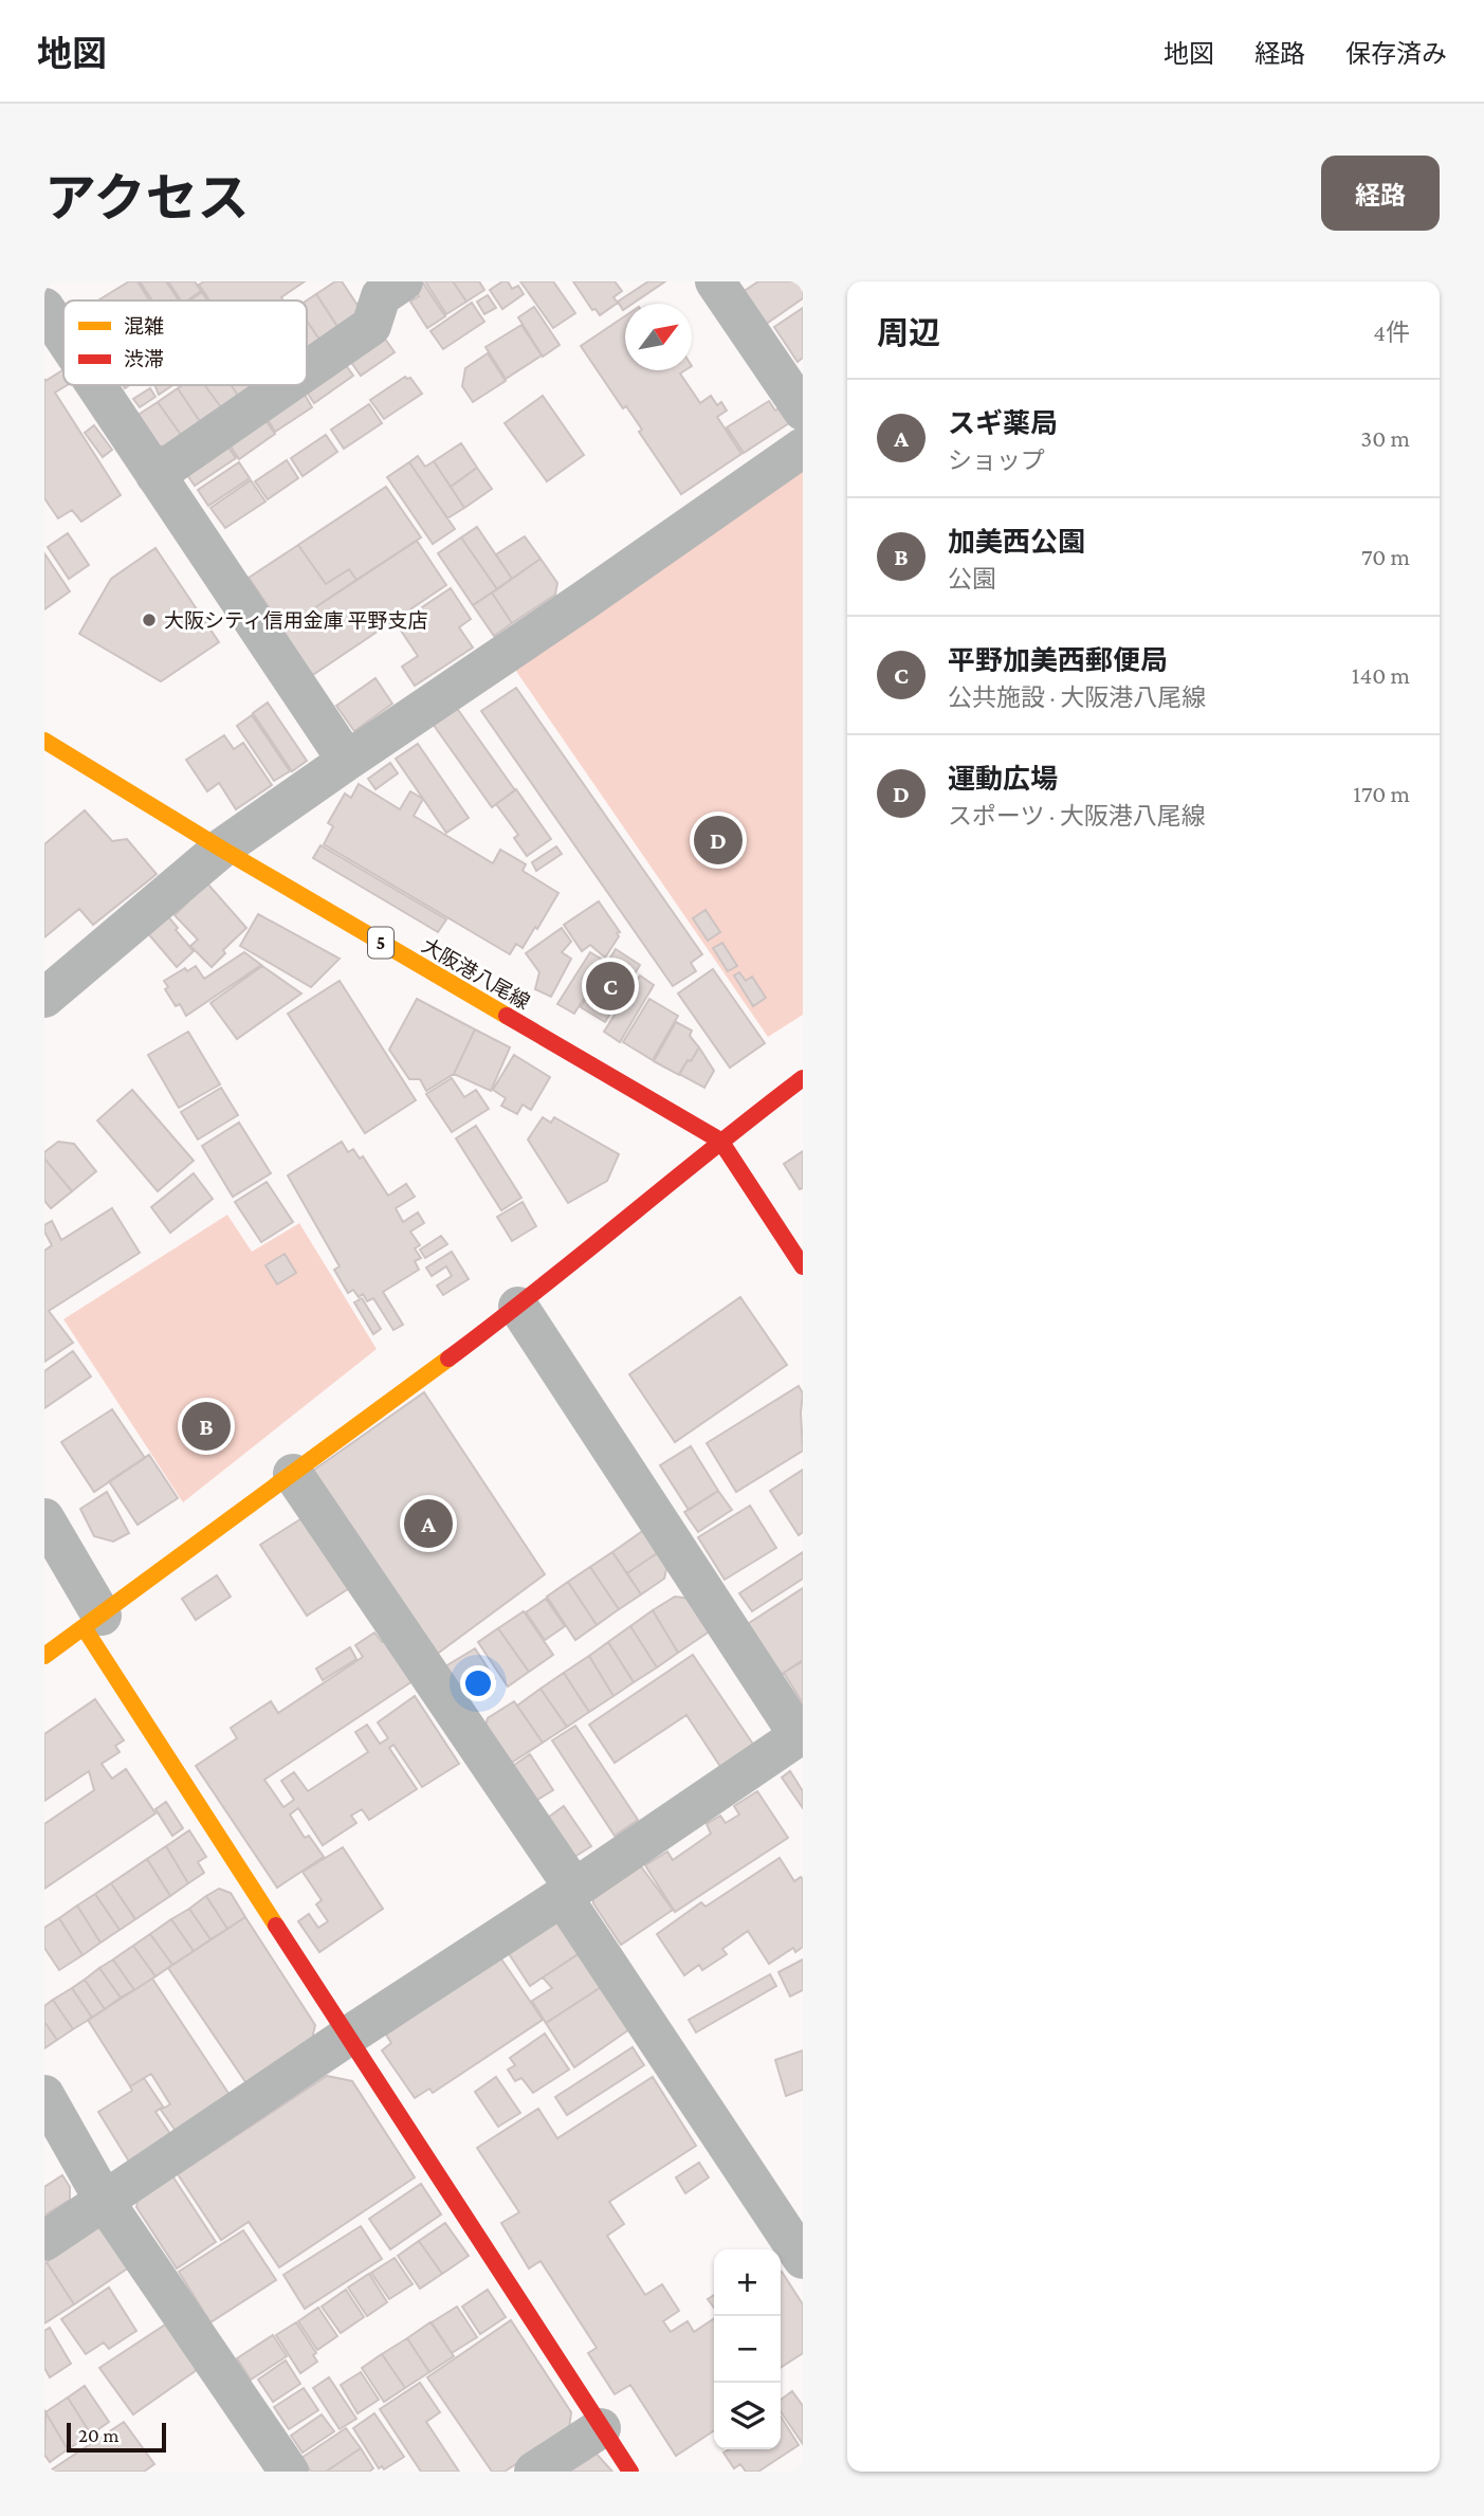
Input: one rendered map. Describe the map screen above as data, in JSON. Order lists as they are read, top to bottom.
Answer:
{
  "streets": {
    "street": ["5", "大阪港八尾線"]
  },
  "places": ["大阪シティ信用金庫 平野支店"],
  "legend": ["混雑", "渋滞"],
  "scale_bar": "20 m",
  "north": "top right",
  "page": {
    "header": "地図",
    "nav": ["地図", "経路", "保存済み"],
    "title": "アクセス",
    "buttons": "経路",
    "heading": ["周辺", "4件"],
    "list": [
      {
        "mark": "A",
        "name": "スギ薬局",
        "note": "ショップ",
        "value": "30 m"
      },
      {
        "mark": "B",
        "name": "加美西公園",
        "note": "公園",
        "value": "70 m"
      },
      {
        "mark": "C",
        "name": "平野加美西郵便局",
        "note": "公共施設 · 大阪港八尾線",
        "value": "140 m"
      },
      {
        "mark": "D",
        "name": "運動広場",
        "note": "スポーツ · 大阪港八尾線",
        "value": "170 m"
      }
    ],
    "pins": [
      "D",
      "C",
      "B",
      "A"
    ],
    "map_buttons": ["+", "−"],
    "scale": "20 m"
  }
}
